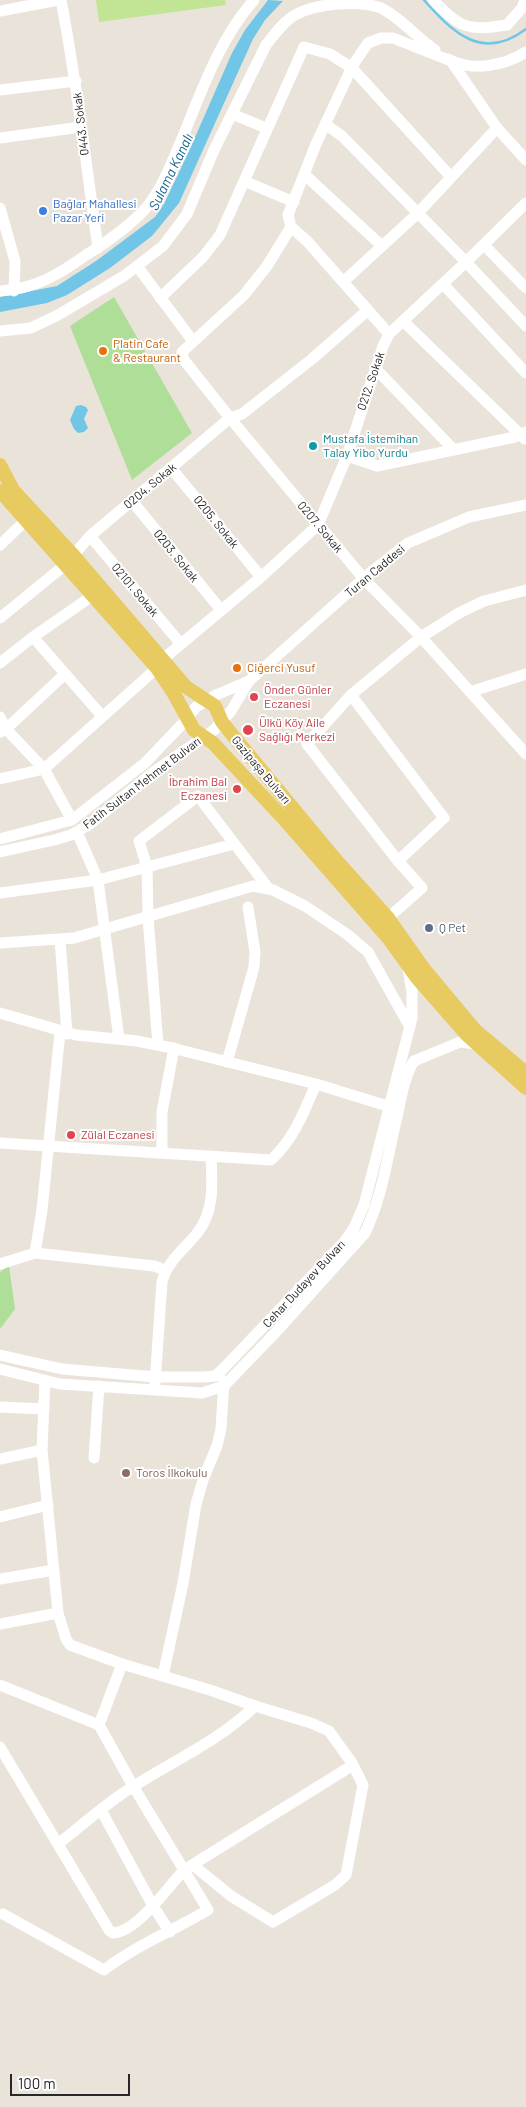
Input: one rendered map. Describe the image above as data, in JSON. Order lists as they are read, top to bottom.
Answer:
{
  "streets": {
    "main road": ["Gazipaşa Bulvarı"],
    "street": [
      "0443. Sokak",
      "0212. Sokak",
      "0204. Sokak",
      "0205. Sokak",
      "0207. Sokak",
      "0203. Sokak",
      "Turan Caddesi",
      "02101. Sokak",
      "Fatih Sultan Mehmet Bulvarı",
      "Cehar Dudayev Bulvarı"
    ]
  },
  "crossings": [
    ["0212. Sokak", "0205. Sokak"],
    ["0212. Sokak", "0207. Sokak"],
    ["0212. Sokak", "0203. Sokak"],
    ["0212. Sokak", "02101. Sokak"],
    ["0212. Sokak", "Gazipaşa Bulvarı"],
    ["0204. Sokak", "0205. Sokak"],
    ["0204. Sokak", "0207. Sokak"],
    ["0204. Sokak", "0203. Sokak"],
    ["0204. Sokak", "02101. Sokak"],
    ["0204. Sokak", "Gazipaşa Bulvarı"],
    ["0207. Sokak", "Turan Caddesi"],
    ["Turan Caddesi", "Fatih Sultan Mehmet Bulvarı"],
    ["Gazipaşa Bulvarı", "Fatih Sultan Mehmet Bulvarı"],
    ["Gazipaşa Bulvarı", "Cehar Dudayev Bulvarı"]
  ],
  "water": ["Sulama Kanalı"],
  "places": [
    "Bağlar Mahallesi Pazar Yeri",
    "Platin Cafe & Restaurant",
    "Mustafa İstemihan Talay Yibo Yurdu",
    "Ciğerci Yusuf",
    "Önder Günler Eczanesi",
    "Ülkü Köy Aile Sağlığı Merkezi",
    "İbrahim Bal Eczanesi",
    "Q Pet",
    "Zülal Eczanesi",
    "Toros İlkokulu"
  ],
  "scale_bar": "100 m"
}
